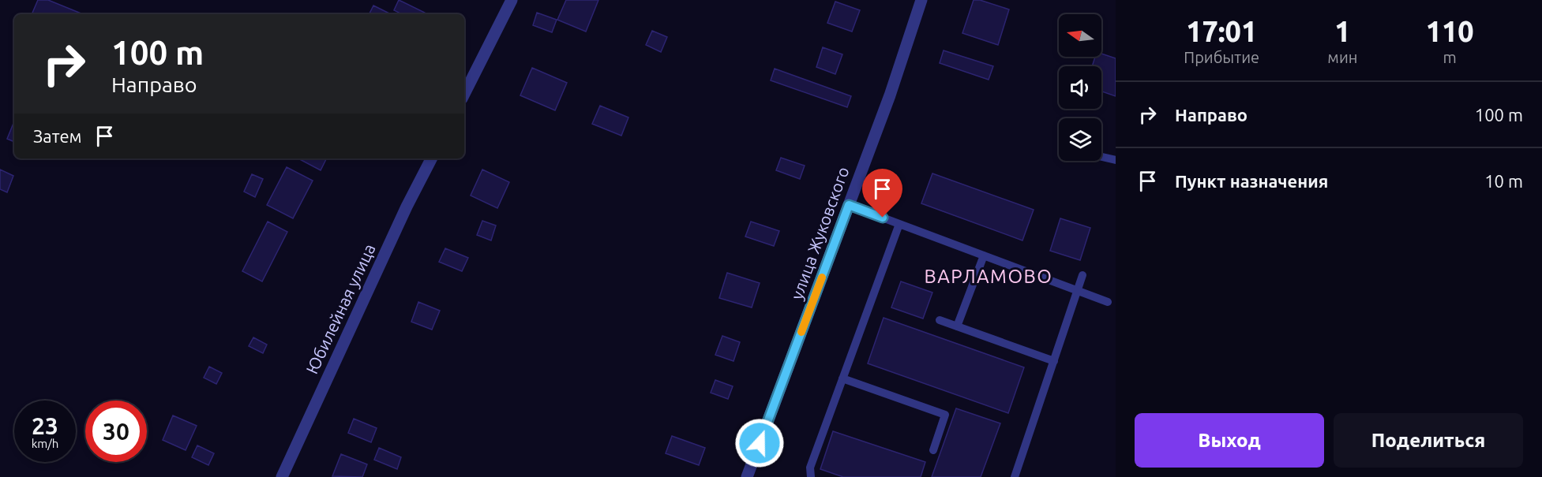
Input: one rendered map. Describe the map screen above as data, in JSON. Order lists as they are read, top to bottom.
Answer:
{
  "streets": {
    "street": ["улица Жуковского", "Юбилейная улица"]
  },
  "districts": ["ВАРЛАМОВО"],
  "north": "left",
  "page": {
    "eta": [
      "17:01",
      "Прибытие",
      "1",
      "мин",
      "110",
      "m"
    ],
    "turn": ["100 m", "Направо"],
    "list": [
      {
        "name": "Направо",
        "value": "100 m"
      },
      {
        "name": "Пункт назначения",
        "value": "10 m"
      }
    ],
    "then": "Затем",
    "speed": "23 km/h",
    "limit": "30",
    "buttons": ["Выход", "Поделиться"]
  }
}
